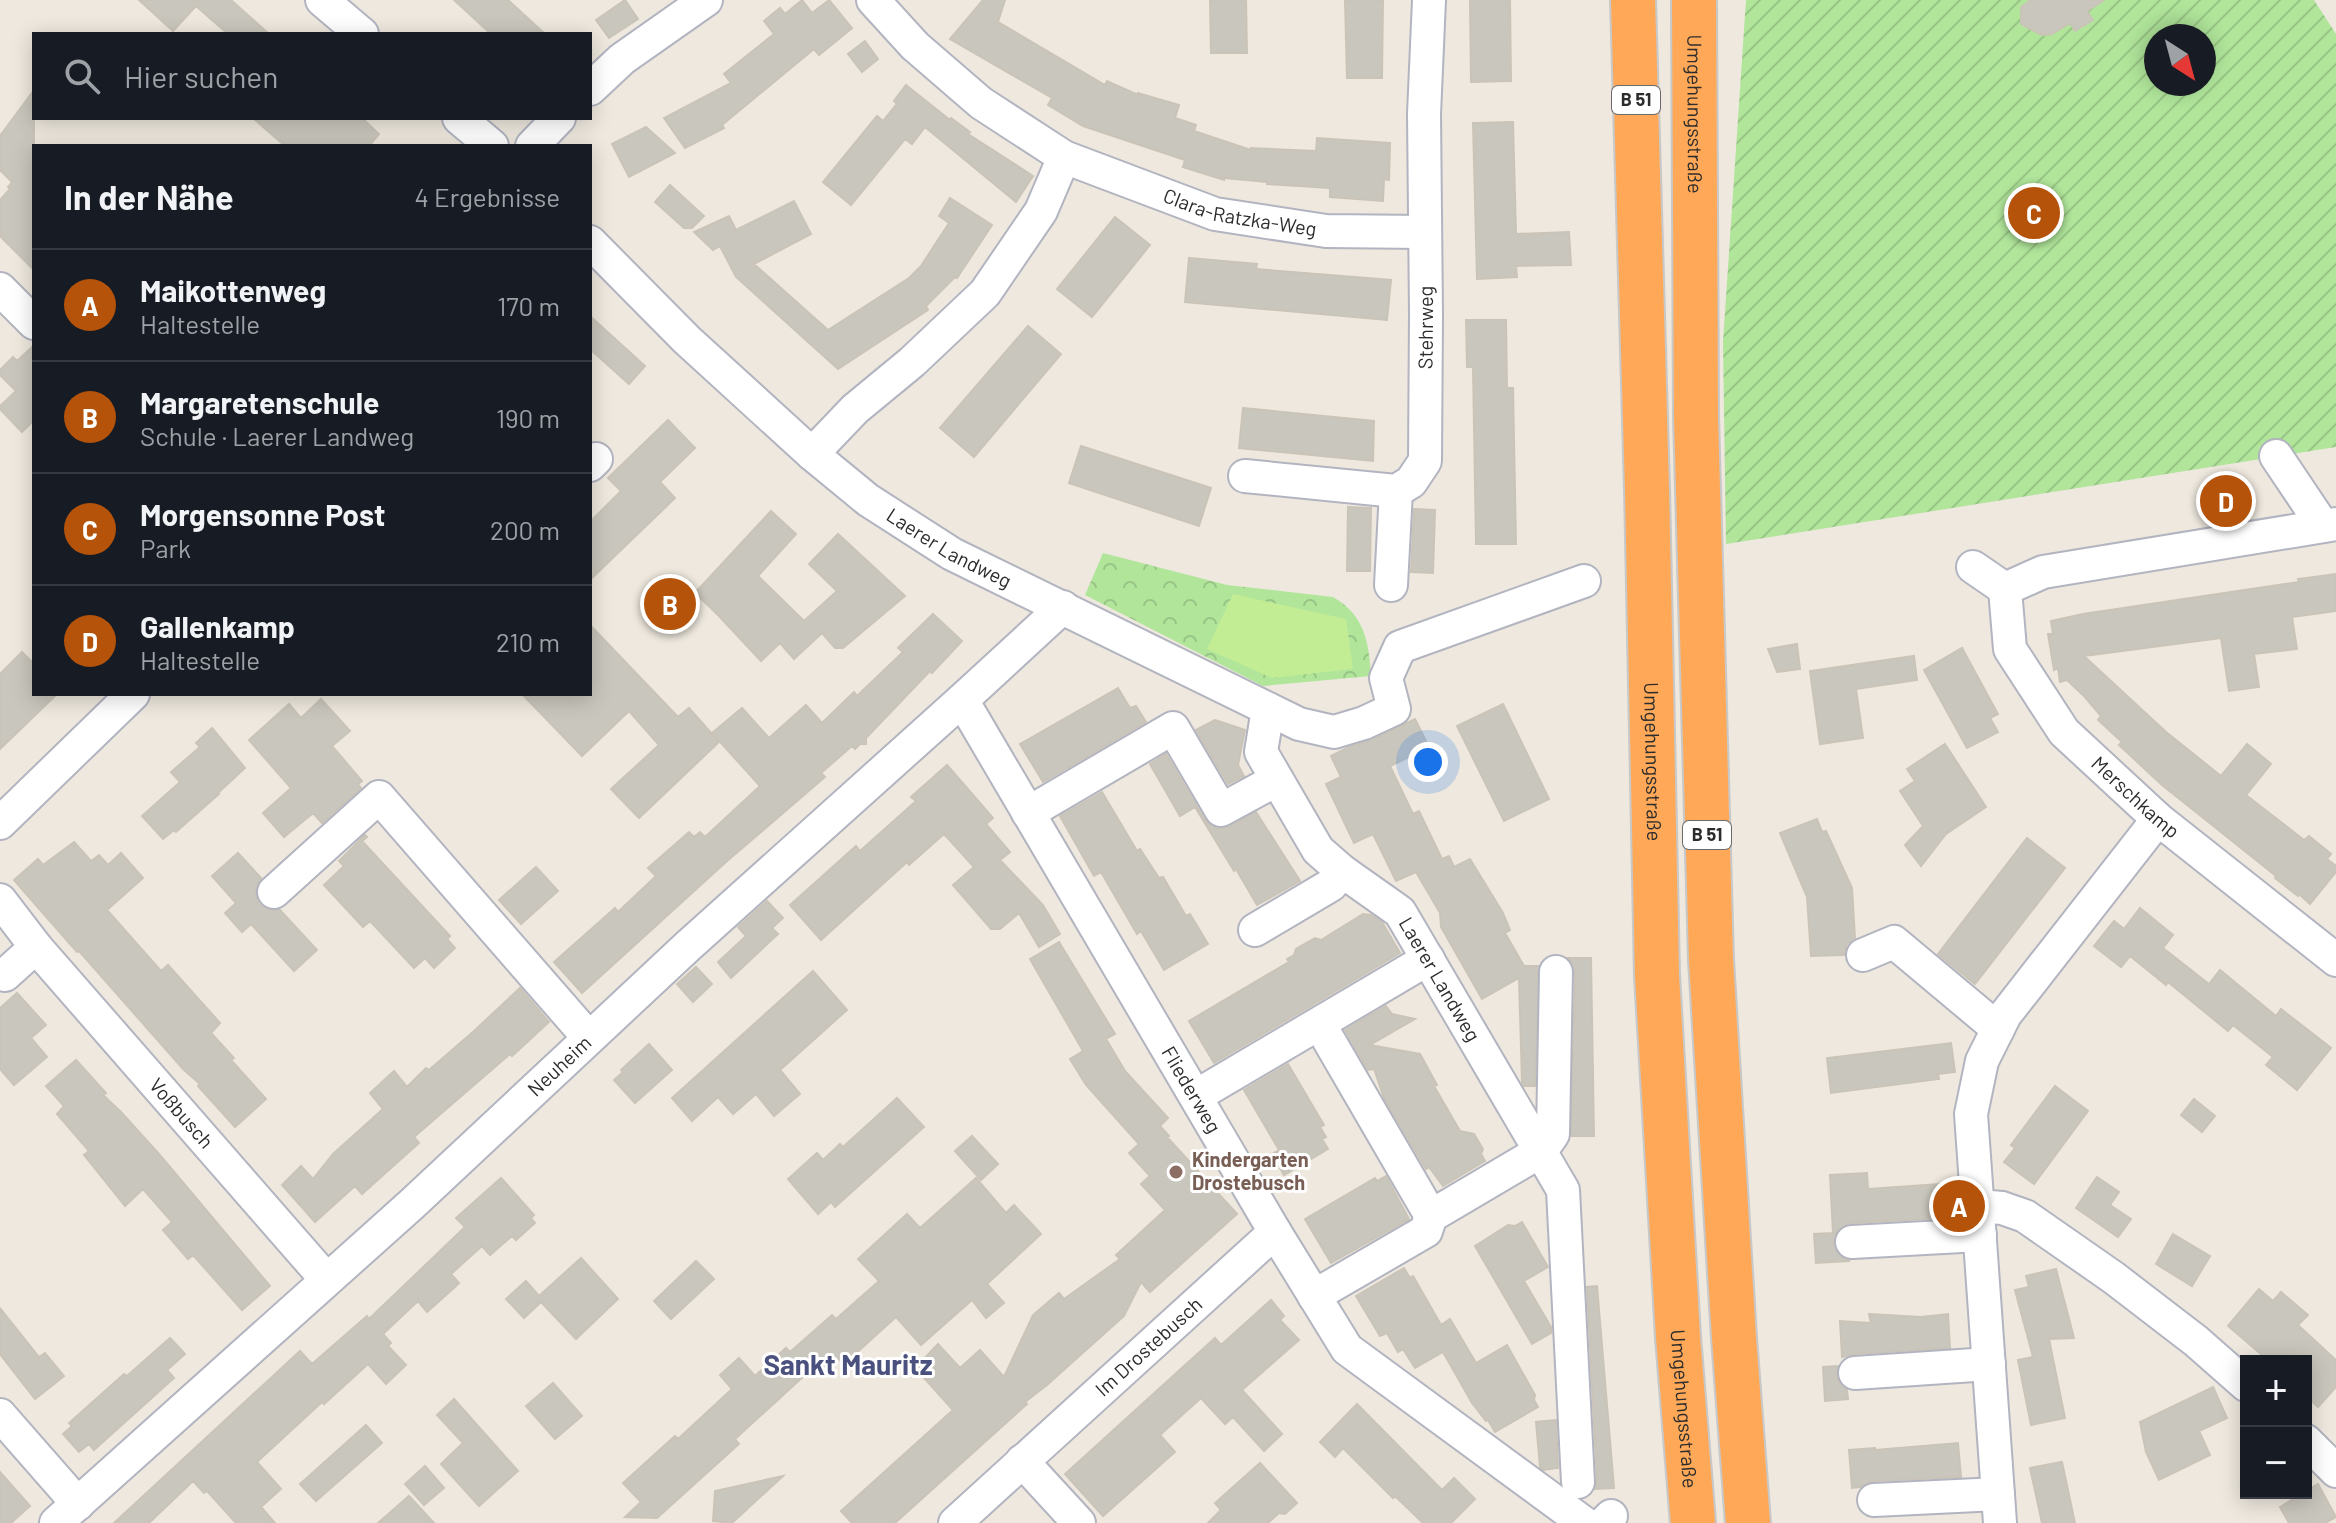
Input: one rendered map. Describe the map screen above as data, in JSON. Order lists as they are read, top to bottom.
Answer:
{
  "streets": {
    "highway": ["B 51", "Umgehungsstraße"],
    "street": [
      "Clara-Ratzka-Weg",
      "Stehrweg",
      "Laerer Landweg",
      "Merschkamp",
      "Neuheim",
      "Fliederweg",
      "Voßbusch",
      "Im Drostebusch"
    ]
  },
  "crossings": [
    ["Clara-Ratzka-Weg", "Stehrweg"],
    ["Laerer Landweg", "Neuheim"],
    ["Neuheim", "Fliederweg"],
    ["Neuheim", "Voßbusch"],
    ["Fliederweg", "Im Drostebusch"]
  ],
  "districts": ["Sankt Mauritz"],
  "places": ["Kindergarten Drostebusch"],
  "north": "bottom right",
  "page": {
    "search": "Hier suchen",
    "heading": ["In der Nähe", "4 Ergebnisse"],
    "pins": [
      "C",
      "D",
      "B",
      "A"
    ],
    "list": [
      {
        "mark": "A",
        "name": "Maikottenweg",
        "note": "Haltestelle",
        "value": "170 m"
      },
      {
        "mark": "B",
        "name": "Margaretenschule",
        "note": "Schule · Laerer Landweg",
        "value": "190 m"
      },
      {
        "mark": "C",
        "name": "Morgensonne Post",
        "note": "Park",
        "value": "200 m"
      },
      {
        "mark": "D",
        "name": "Gallenkamp",
        "note": "Haltestelle",
        "value": "210 m"
      }
    ],
    "map_buttons": ["+", "−"]
  }
}
